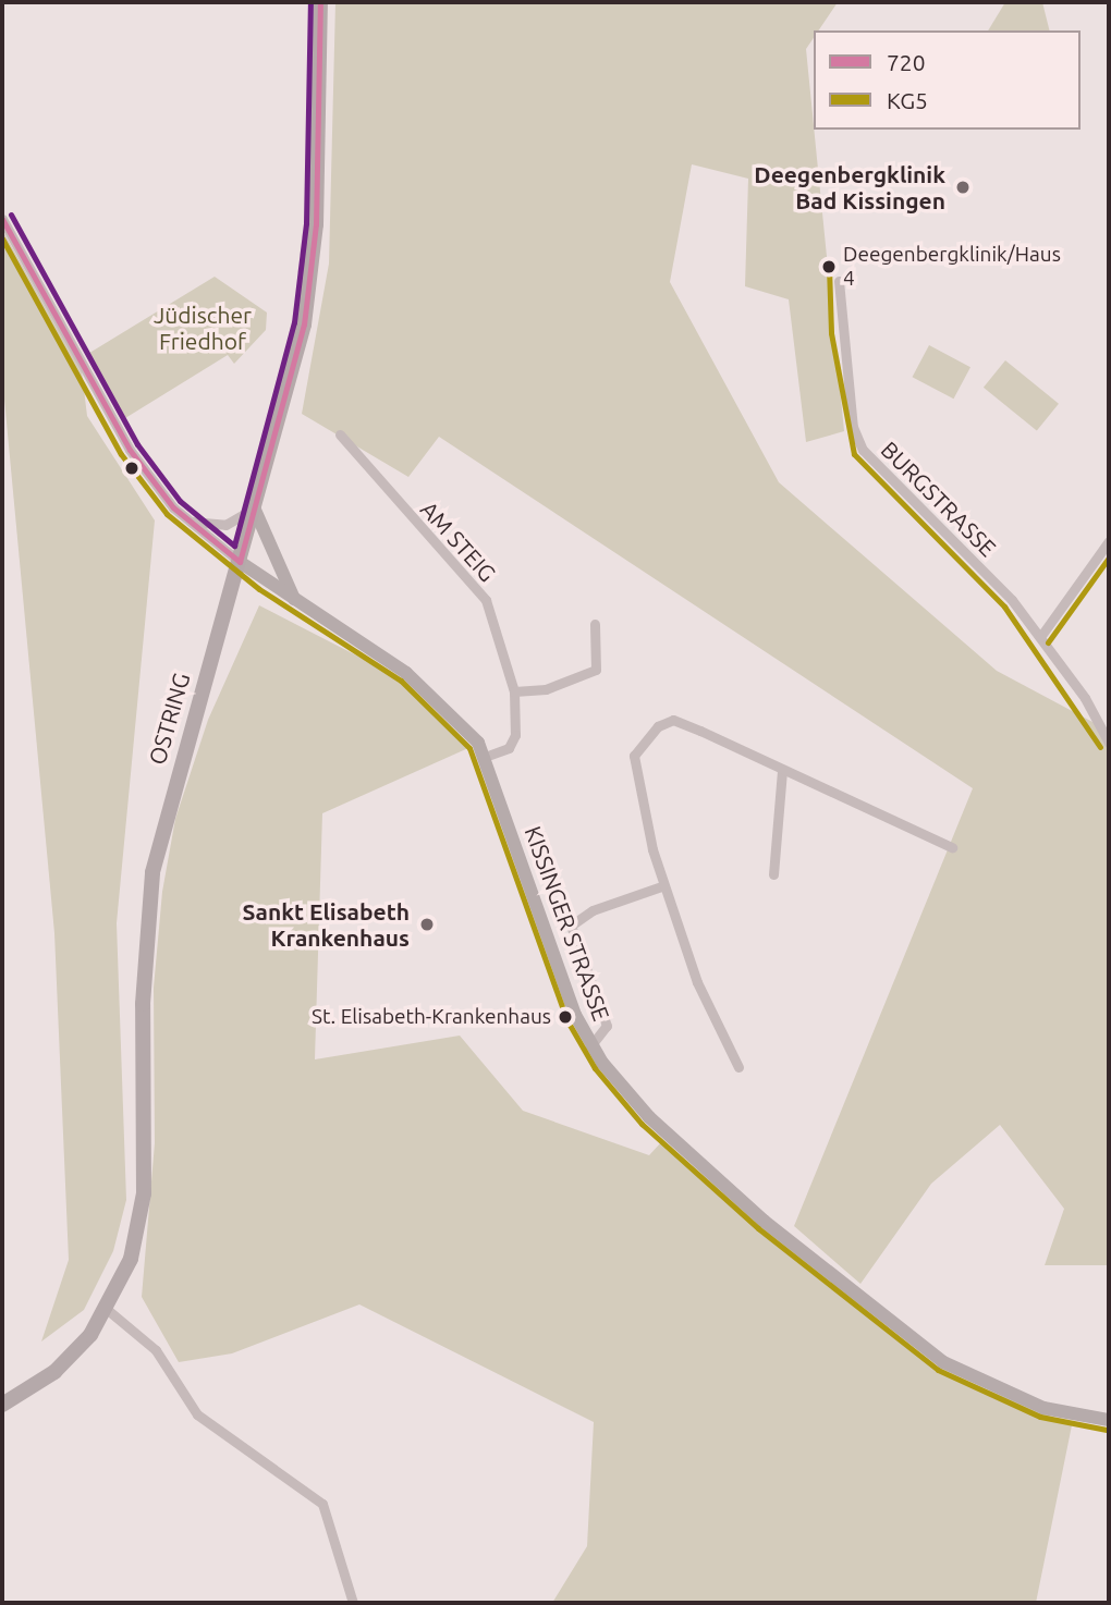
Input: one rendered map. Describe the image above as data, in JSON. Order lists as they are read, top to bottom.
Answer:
{
  "streets": {
    "main road": ["OSTRING"],
    "street": ["BURGSTRASSE", "AM STEIG", "KISSINGER STRASSE"]
  },
  "crossings": [
    ["AM STEIG", "KISSINGER STRASSE"],
    ["OSTRING", "KISSINGER STRASSE"]
  ],
  "parks": ["Jüdischer Friedhof"],
  "places": [
    "Deegenbergklinik Bad Kissingen",
    "Deegenbergklinik/Haus 4",
    "Sankt Elisabeth Krankenhaus",
    "St. Elisabeth-Krankenhaus"
  ],
  "lines": ["transit line 720", "transit line KG5"],
  "legend": ["720", "KG5"]
}
